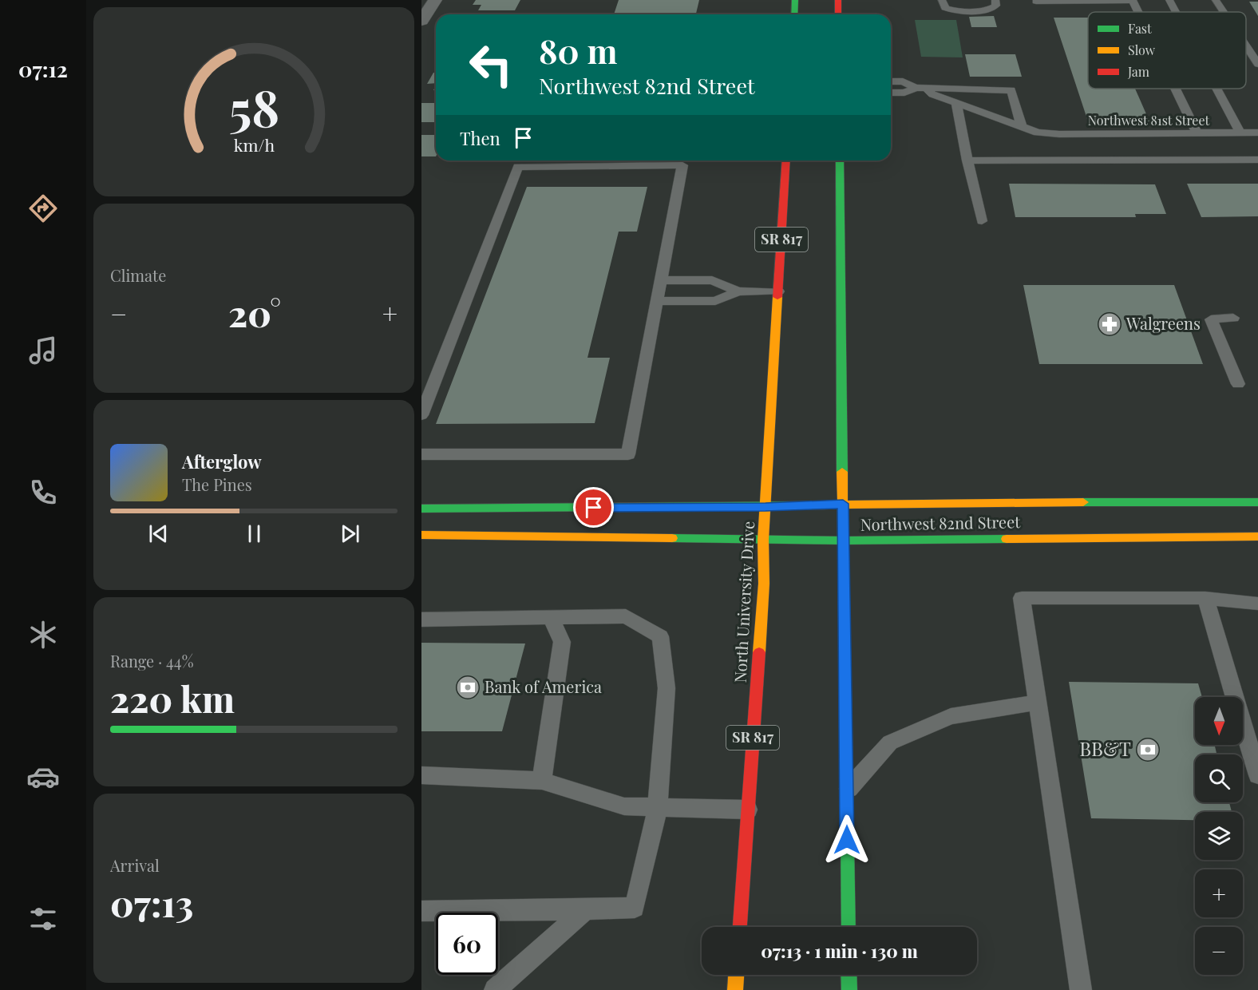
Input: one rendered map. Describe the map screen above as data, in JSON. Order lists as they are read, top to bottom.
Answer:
{
  "streets": {
    "main road": ["SR 817", "Northwest 82nd Street", "North University Drive"],
    "lane": ["Northwest 81st Street"]
  },
  "crossings": [
    ["Northwest 82nd Street", "North University Drive"]
  ],
  "places": {
    "pharmacy": ["Walgreens"],
    "bank": ["Bank of America", "BB&T"]
  },
  "legend": ["Fast", "Slow", "Jam"],
  "north": "bottom",
  "page": {
    "tabs": "07:12",
    "turn": ["80 m", "Northwest 82nd Street"],
    "then": "Then",
    "tile": [
      "Climate",
      ["Range · 44%", "220 km"],
      ["Arrival", "07:13"]
    ],
    "heat": ["−", "20°", "+"],
    "song": ["Afterglow", "The Pines"],
    "map_buttons": ["+", "−"],
    "limit": "60",
    "trip": "07:13 · 1 min · 130 m",
    "gauge": ["58", "km/h"]
  }
}
